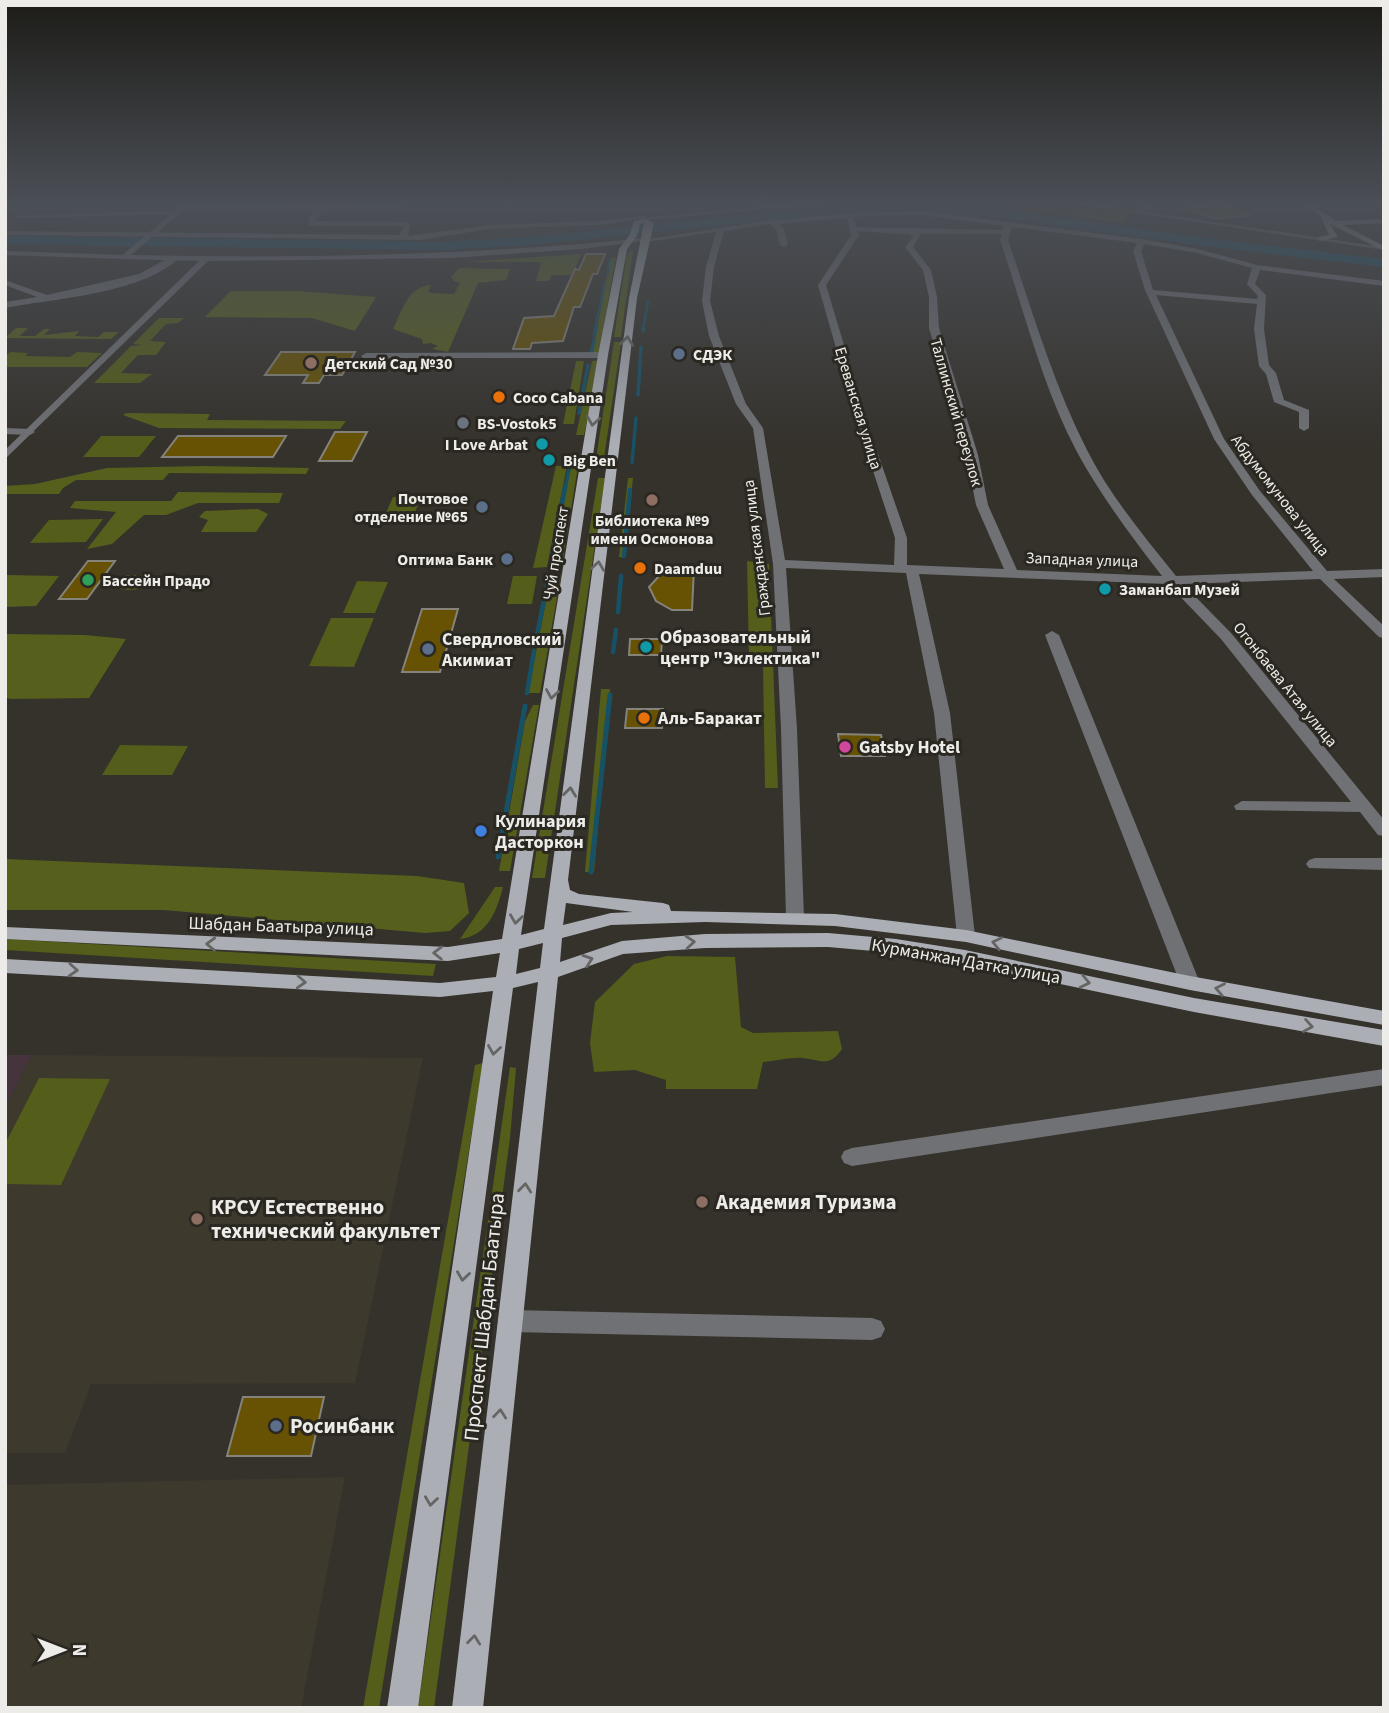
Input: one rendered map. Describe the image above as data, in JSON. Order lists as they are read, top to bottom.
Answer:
{
  "streets": {
    "main road": [
      "Чуй проспект",
      "Шабдан Баатыра улица",
      "Курманжан Датка улица",
      "Проспект Шабдан Баатыра"
    ],
    "street": [
      "Ереванская улица",
      "Таллинский переулок",
      "Абдумомунова улица",
      "Гражданская улица",
      "Западная улица",
      "Огонбаева Атая улица"
    ]
  },
  "crossings": [
    ["Ереванская улица", "Западная улица"],
    ["Ереванская улица", "Курманжан Датка улица"],
    ["Таллинский переулок", "Западная улица"],
    ["Абдумомунова улица", "Западная улица"],
    ["Гражданская улица", "Западная улица"],
    ["Гражданская улица", "Курманжан Датка улица"],
    ["Чуй проспект", "Шабдан Баатыра улица"],
    ["Чуй проспект", "Курманжан Датка улица"],
    ["Чуй проспект", "Проспект Шабдан Баатыра"],
    ["Западная улица", "Огонбаева Атая улица"],
    ["Шабдан Баатыра улица", "Курманжан Датка улица"],
    ["Шабдан Баатыра улица", "Проспект Шабдан Баатыра"],
    ["Курманжан Датка улица", "Проспект Шабдан Баатыра"]
  ],
  "places": [
    "СДЭК",
    "Детский Сад №30",
    "Coco Cabana",
    "BS-Vostok5",
    "I Love Arbat",
    "Big Ben",
    "Библиотека №9 имени Осмонова",
    "Почтовое отделение №65",
    "Оптима Банк",
    "Daamduu",
    "Бассейн Прадо",
    "Заманбап Музей",
    "Образовательный центр \"Эклектика\"",
    "Свердловский Акимиат",
    "Аль-Баракат",
    "Gatsby Hotel",
    "Кулинария Дасторкон",
    "Академия Туризма",
    "КРСУ Естественно технический факультет",
    "Росинбанк"
  ],
  "north": "right"
}
